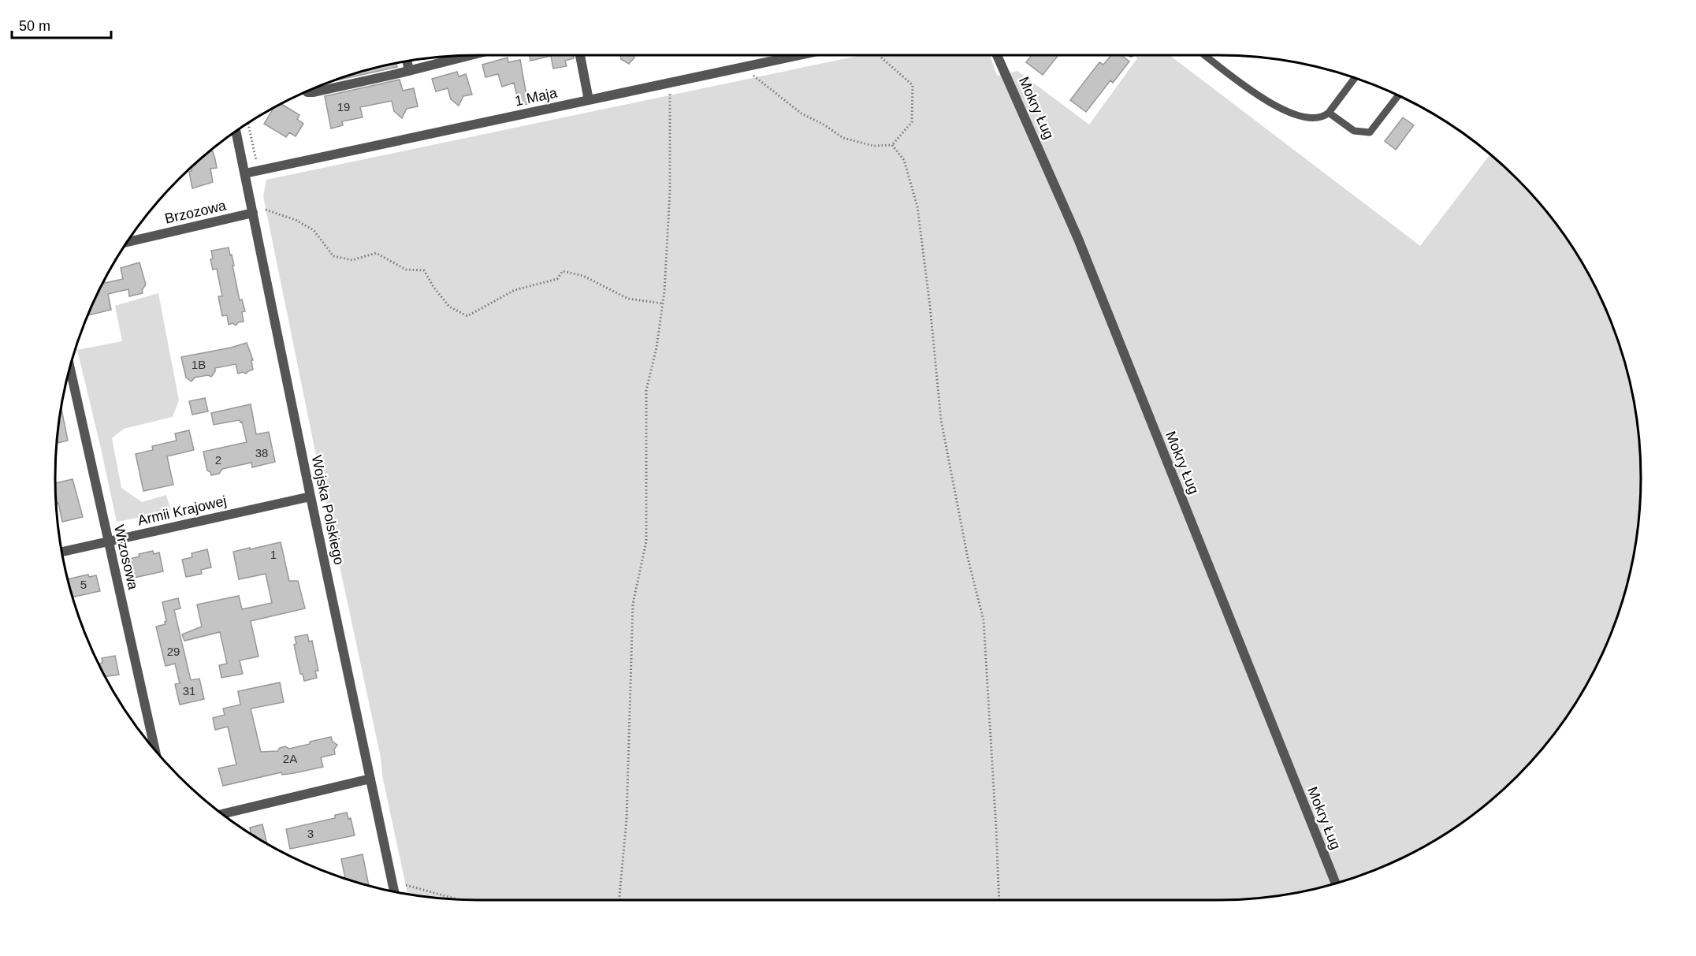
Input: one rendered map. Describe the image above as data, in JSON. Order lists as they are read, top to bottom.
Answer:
{
  "streets": {
    "street": [
      "1 Maja",
      "Mokry Ług",
      "Brzozowa",
      "Wojska Polskiego",
      "Armii Krajowej",
      "Wrzosowa"
    ]
  },
  "crossings": [
    ["1 Maja", "Wojska Polskiego"],
    ["Brzozowa", "Wojska Polskiego"],
    ["Wojska Polskiego", "Armii Krajowej"],
    ["Armii Krajowej", "Wrzosowa"]
  ],
  "house_numbers": [
    "19",
    "1B",
    "38",
    "2",
    "1",
    "5",
    "29",
    "31",
    "2A",
    "3"
  ],
  "scale_bar": "50 m"
}
